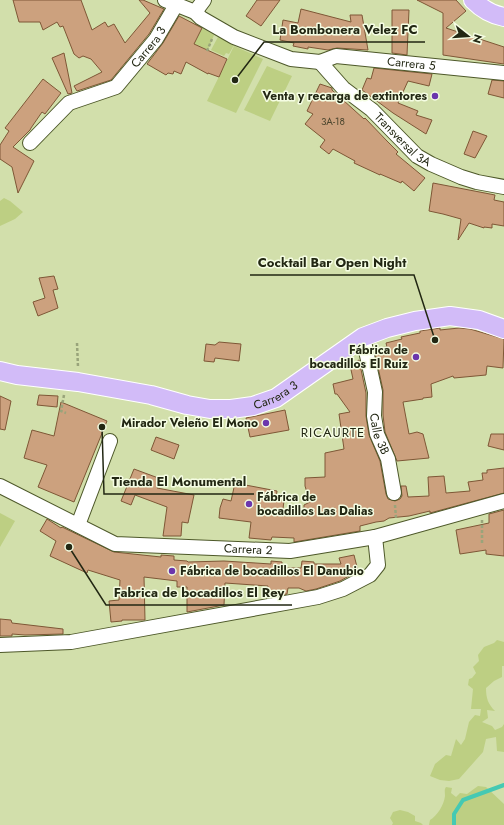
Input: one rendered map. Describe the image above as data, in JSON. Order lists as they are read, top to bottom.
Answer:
{
  "streets": {
    "main road": ["Carrera 3"],
    "street": [
      "Carrera 5",
      "Transversal 3A",
      "Calle 3B",
      "Carrera 2"
    ]
  },
  "crossings": [
    ["Carrera 3", "Calle 3B"],
    ["Carrera 5", "Transversal 3A"]
  ],
  "districts": ["RICAURTE"],
  "places": [
    "La Bombonera Velez FC",
    "Venta y recarga de extintores",
    "Cocktail Bar Open Night",
    "Fábrica de bocadillos El Ruiz",
    "Mirador Veleño El Mono",
    "Tienda El Monumental",
    "Fábrica de bocadillos Las Dalias",
    "Fabrica de bocadillos El Rey",
    "Fábrica de bocadillos El Danubio"
  ],
  "house_numbers": ["3A-18"],
  "north": "right"
}
